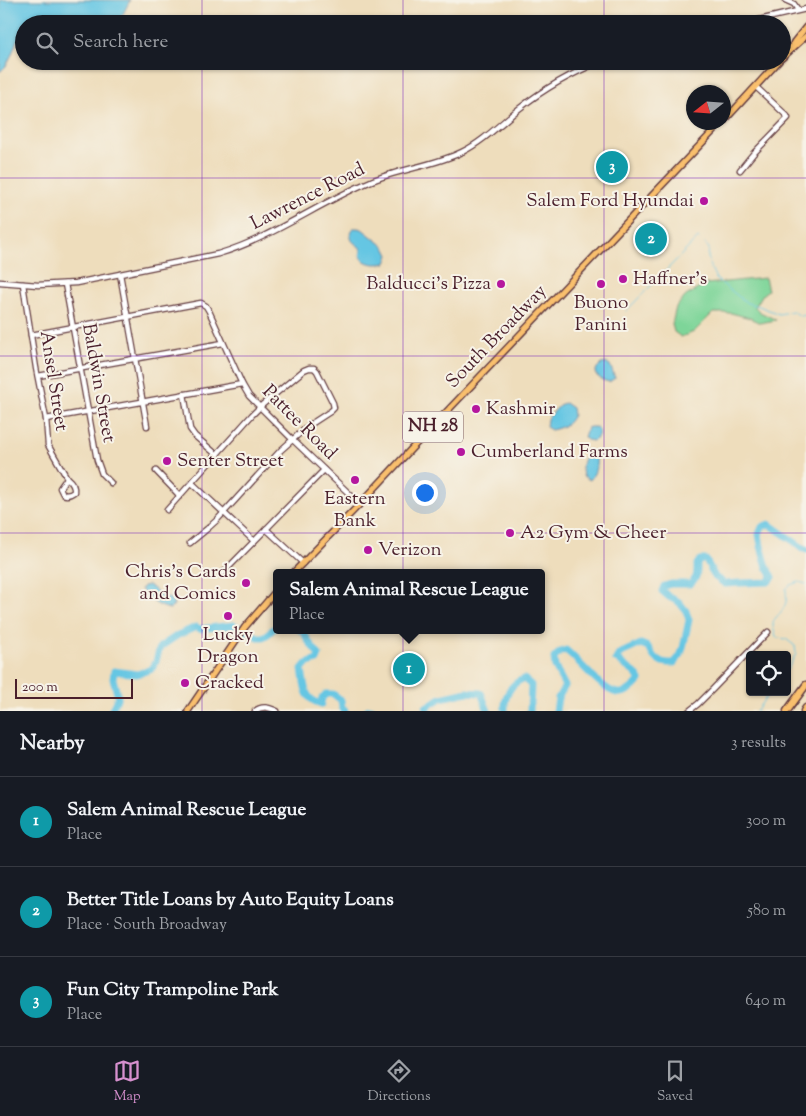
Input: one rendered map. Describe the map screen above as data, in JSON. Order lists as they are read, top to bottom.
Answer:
{
  "streets": {
    "main road": ["South Broadway", "NH 28"],
    "street": [
      "Lawrence Road",
      "Ansel Street",
      "Baldwin Street",
      "Pattee Road"
    ]
  },
  "crossings": [
    ["Lawrence Road", "Ansel Street"],
    ["Lawrence Road", "Baldwin Street"],
    ["South Broadway", "Pattee Road"]
  ],
  "places": [
    "Salem Ford Hyundai",
    "Haffner's",
    "Balducci's Pizza",
    "Buono Panini",
    "Kashmir",
    "Cumberland Farms",
    "Senter Street",
    "Eastern Bank",
    "A2 Gym & Cheer",
    "Verizon",
    "Chris's Cards and Comics",
    "Lucky Dragon",
    "Cracked"
  ],
  "scale_bar": "200 m",
  "north": "left",
  "page": {
    "search": "Search here",
    "pins": ["3", "2", "1"],
    "popup": ["Salem Animal Rescue League", "Place"],
    "scale": "200 m",
    "heading": ["Nearby", "3 results"],
    "list": [
      {
        "mark": "1",
        "name": "Salem Animal Rescue League",
        "note": "Place",
        "value": "300 m"
      },
      {
        "mark": "2",
        "name": "Better Title Loans by Auto Equity Loans",
        "note": "Place · South Broadway",
        "value": "580 m"
      },
      {
        "mark": "3",
        "name": "Fun City Trampoline Park",
        "note": "Place",
        "value": "640 m"
      }
    ],
    "nav": ["Map", "Directions", "Saved"]
  }
}
